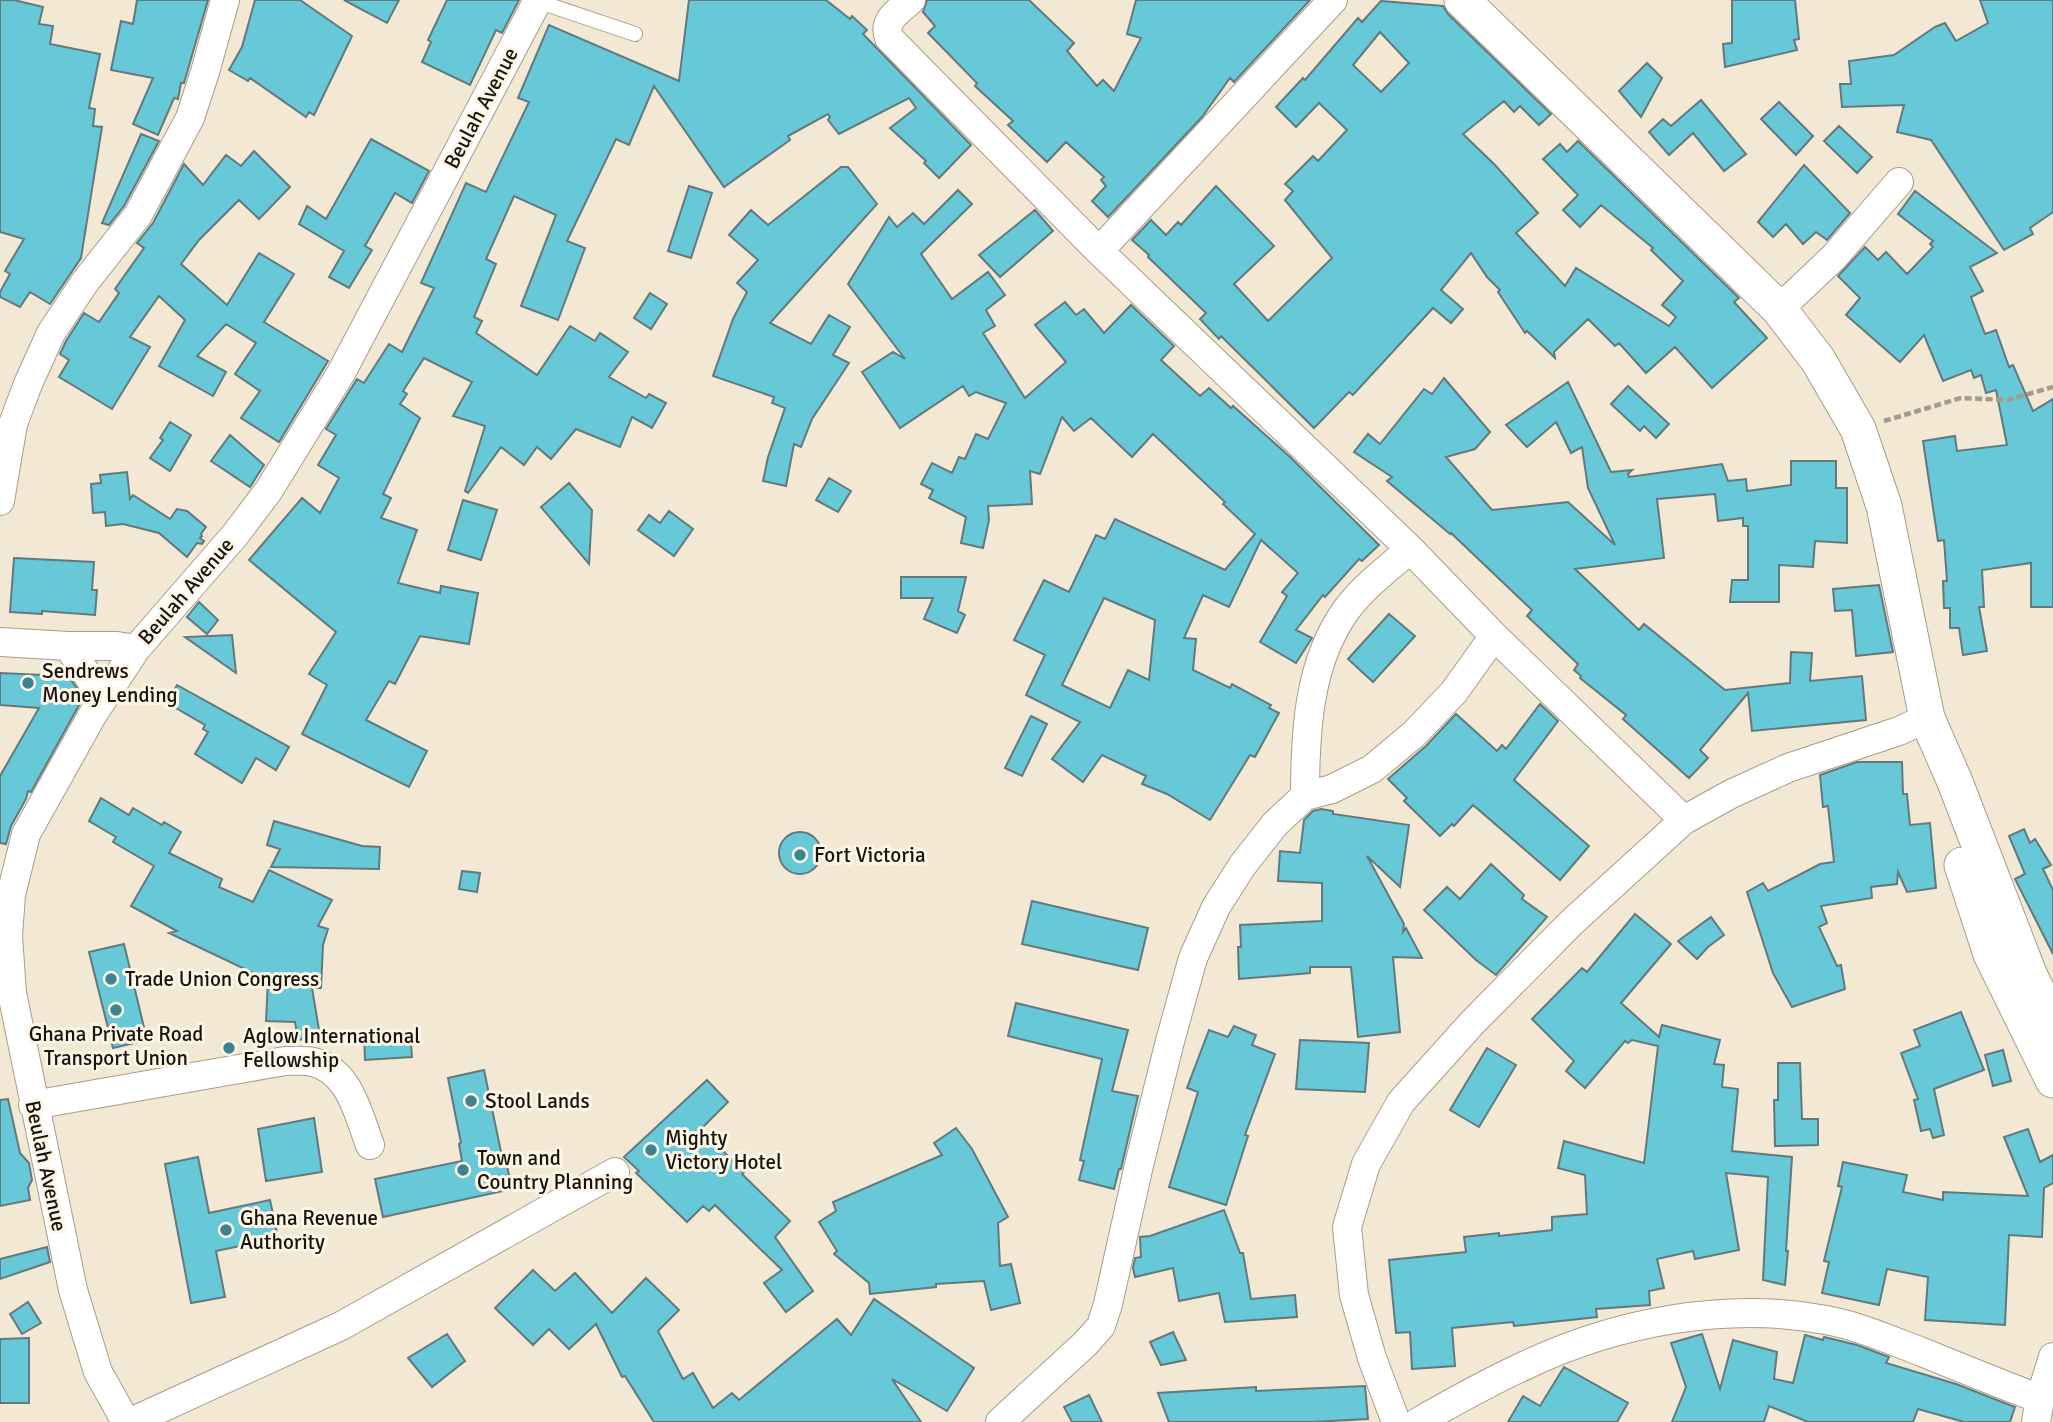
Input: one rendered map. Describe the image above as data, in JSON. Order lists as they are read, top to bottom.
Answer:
{
  "streets": {
    "street": ["Beulah Avenue"]
  },
  "places": [
    "Sendrews Money Lending",
    "Fort Victoria",
    "Trade Union Congress",
    "Ghana Private Road Transport Union",
    "Aglow International Fellowship",
    "Stool Lands",
    "Mighty Victory Hotel",
    "Town and Country Planning",
    "Ghana Revenue Authority"
  ]
}
